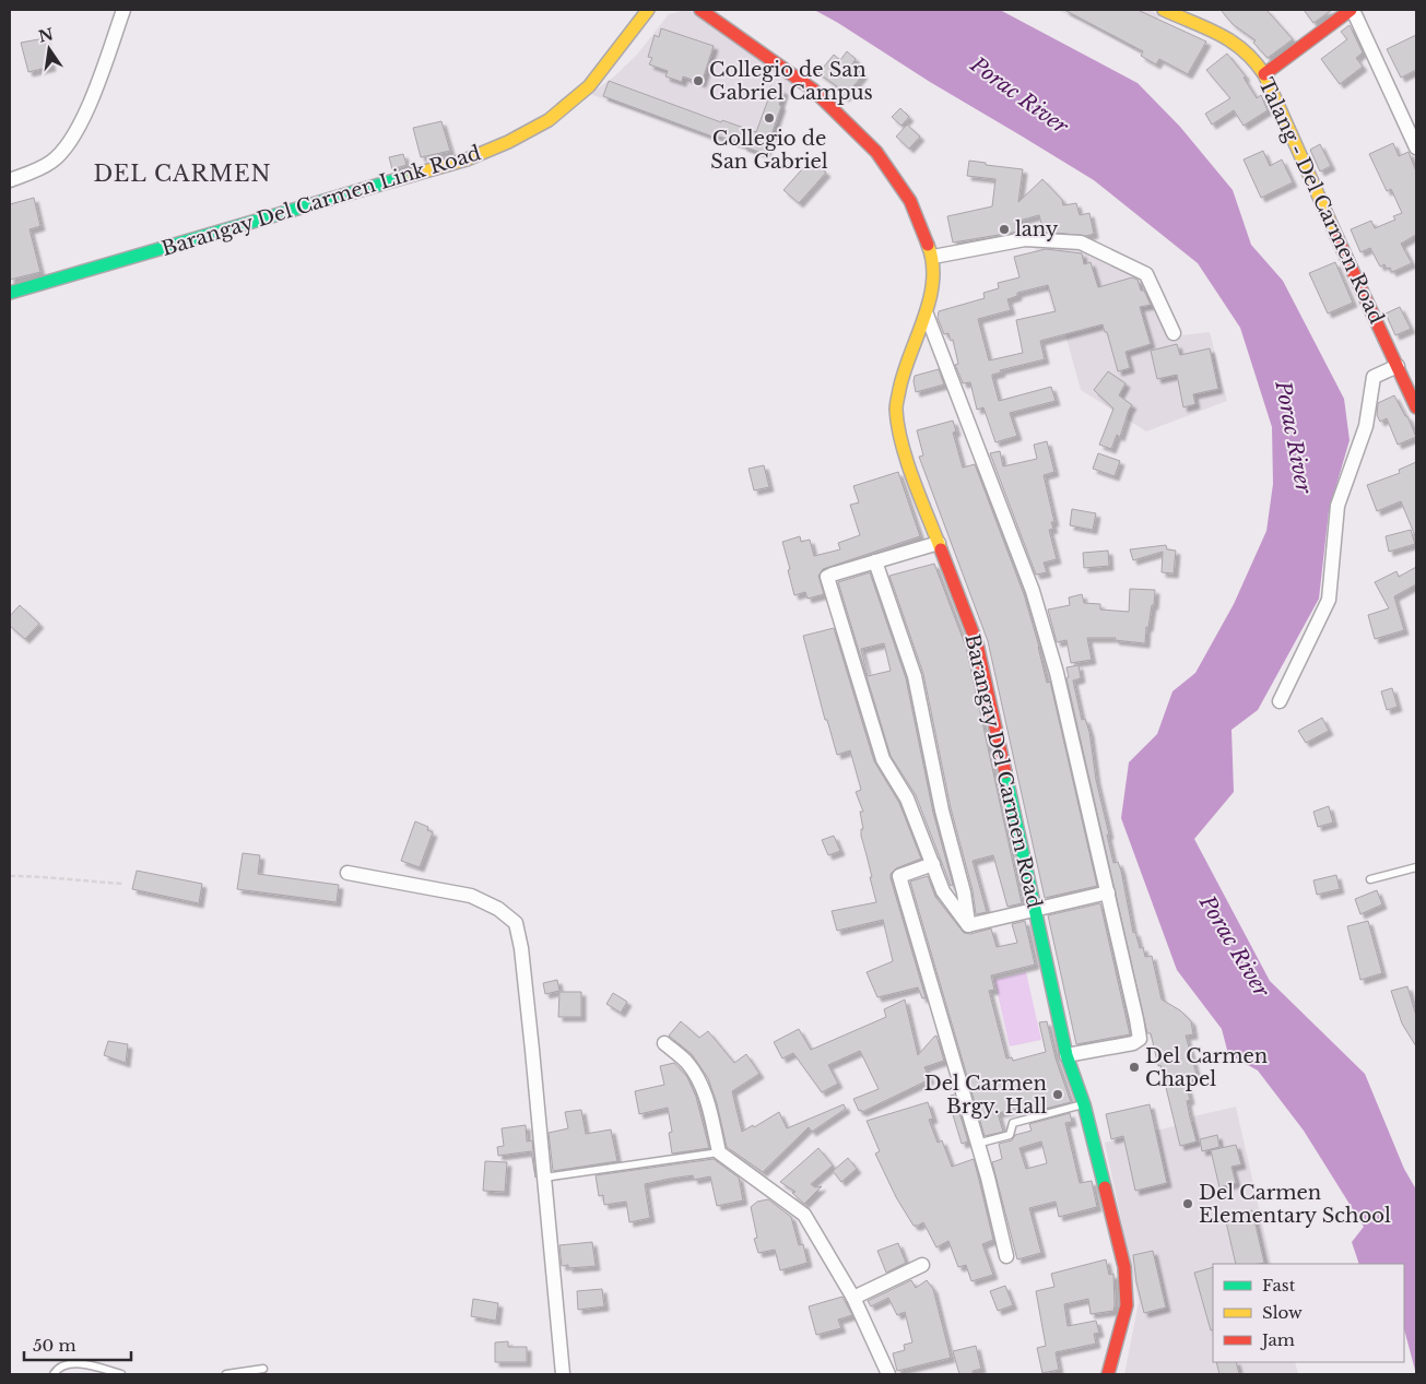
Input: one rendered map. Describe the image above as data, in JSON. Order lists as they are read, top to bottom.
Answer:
{
  "streets": {
    "street": ["Barangay Del Carmen Link Road", "Talang - Del Carmen Road", "Barangay Del Carmen Road"]
  },
  "districts": ["DEL CARMEN"],
  "water": ["Porac River"],
  "places": [
    "Collegio de San Gabriel Campus",
    "Collegio de San Gabriel",
    "lany",
    "Del Carmen Chapel",
    "Del Carmen Brgy. Hall",
    "Del Carmen Elementary School"
  ],
  "legend": ["Fast", "Slow", "Jam"],
  "scale_bar": "50 m",
  "north": "top"
}
